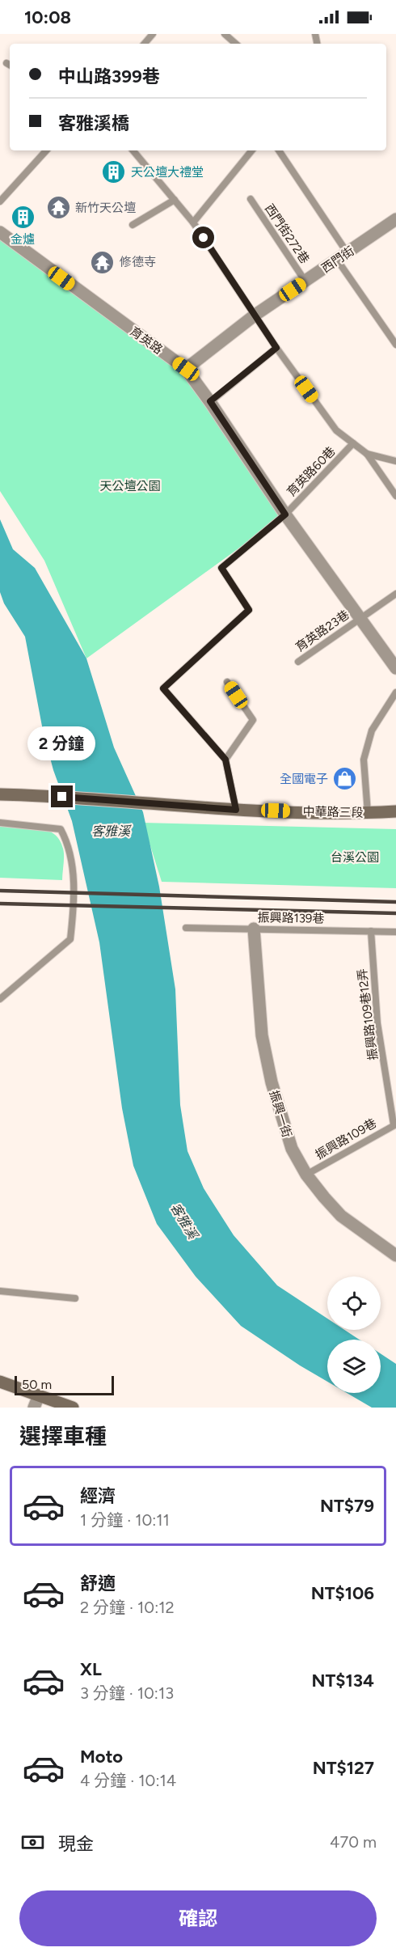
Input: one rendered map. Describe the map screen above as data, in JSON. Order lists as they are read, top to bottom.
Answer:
{
  "streets": {
    "street": [
      "西門街",
      "育英路",
      "中華路三段",
      "振興一街"
    ],
    "lane": [
      "西門街272巷",
      "育英路60巷",
      "育英路23巷",
      "振興路139巷",
      "振興路109巷12弄",
      "振興路109巷"
    ]
  },
  "crossings": [
    ["西門街272巷", "西門街"],
    ["西門街", "育英路"],
    ["育英路", "育英路60巷"],
    ["育英路", "育英路23巷"],
    ["振興路139巷", "振興路109巷12弄"],
    ["振興路139巷", "振興一街"],
    ["振興路109巷12弄", "振興路109巷"],
    ["振興一街", "振興路109巷"]
  ],
  "water": ["客雅溪"],
  "parks": ["天公壇公園", "台溪公園"],
  "places": {
    "building": ["天公壇大禮堂", "金爐"],
    "temple": ["新竹天公壇", "修德寺"],
    "shop": ["全國電子"]
  },
  "scale_bar": "50 m",
  "page": {
    "status": "10:08",
    "banner": ["中山路399巷", "客雅溪橋"],
    "bubble": "2 分鐘",
    "scale": "50 m",
    "heading": "選擇車種",
    "list": [
      {
        "name": "經濟",
        "note": "1 分鐘 · 10:11",
        "value": "NT$79"
      },
      {
        "name": "舒適",
        "note": "2 分鐘 · 10:12",
        "value": "NT$106"
      },
      {
        "name": "XL",
        "note": "3 分鐘 · 10:13",
        "value": "NT$134"
      },
      {
        "name": "Moto",
        "note": "4 分鐘 · 10:14",
        "value": "NT$127"
      }
    ],
    "pay": ["現金", "470 m"],
    "buttons": "確認"
  }
}
